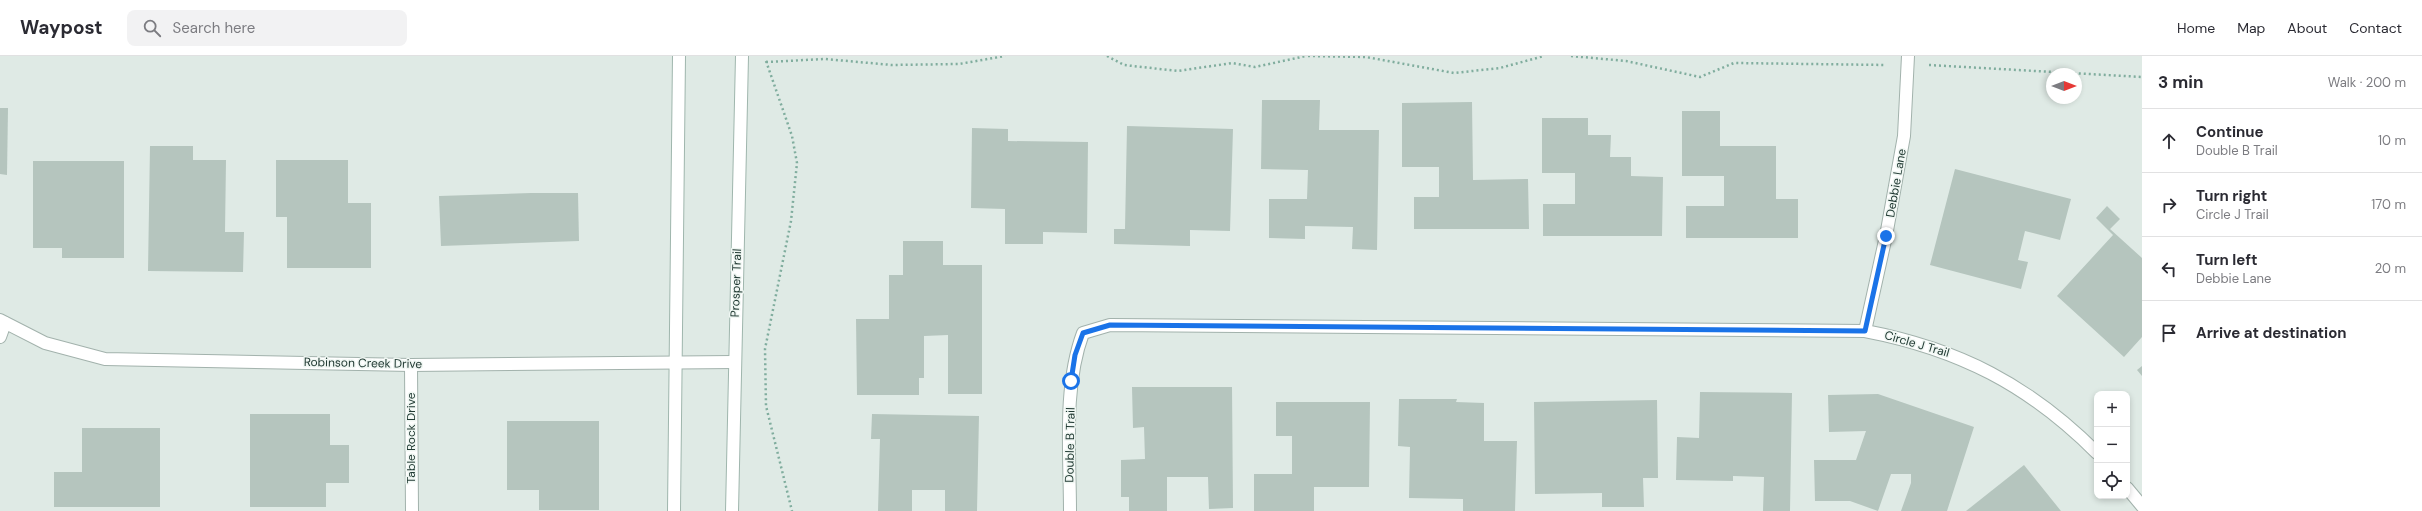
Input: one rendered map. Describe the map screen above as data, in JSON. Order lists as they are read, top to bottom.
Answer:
{
  "streets": {
    "street": [
      "Debbie Lane",
      "Prosper Trail",
      "Circle J Trail",
      "Robinson Creek Drive",
      "Table Rock Drive",
      "Double B Trail"
    ]
  },
  "crossings": [
    ["Debbie Lane", "Circle J Trail"],
    ["Prosper Trail", "Robinson Creek Drive"],
    ["Circle J Trail", "Double B Trail"],
    ["Robinson Creek Drive", "Table Rock Drive"]
  ],
  "north": "right",
  "page": {
    "header": "Waypost",
    "search": "Search here",
    "nav": [
      "Home",
      "Map",
      "About",
      "Contact"
    ],
    "heading": ["3 min", "Walk · 200 m"],
    "list": [
      ["Continue", "Double B Trail", "10 m"],
      ["Turn right", "Circle J Trail", "170 m"],
      ["Turn left", "Debbie Lane", "20 m"],
      "Arrive at destination"
    ],
    "map_buttons": ["+", "−"]
  }
}
